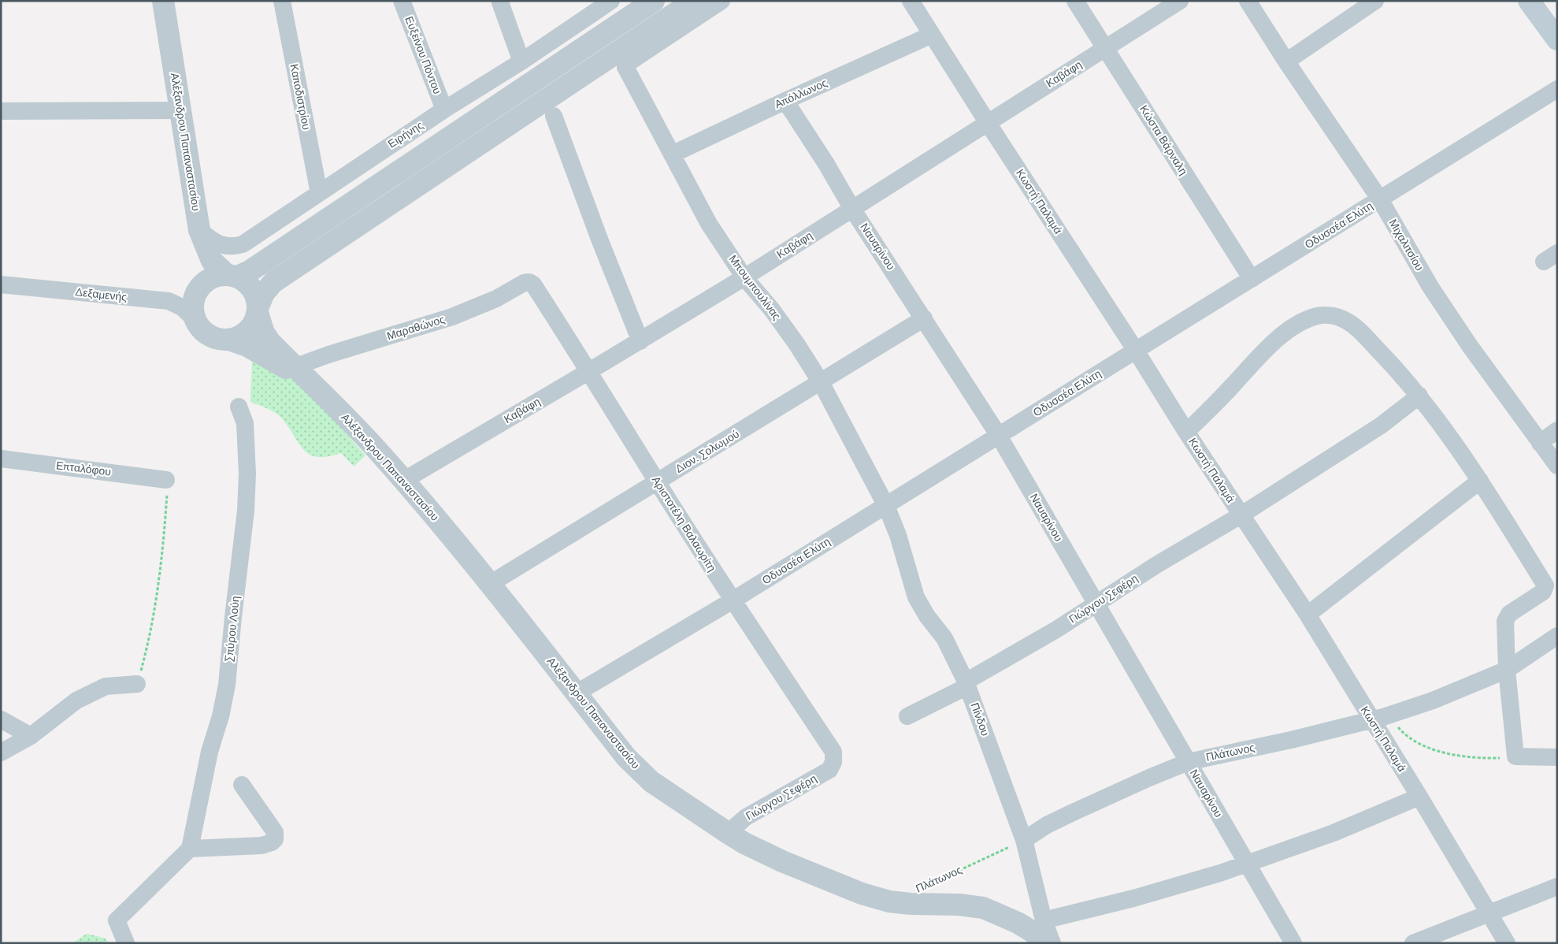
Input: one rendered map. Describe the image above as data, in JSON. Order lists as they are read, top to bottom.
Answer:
{
  "streets": {
    "street": [
      "Ευξείνου Πόντου",
      "Καβάφη",
      "Απόλλωνος",
      "Καποδιστρίου",
      "Ειρήνης",
      "Κώστα Βάρναλη",
      "Αλέξανδρου Παπαναστασίου",
      "Κωστή Παλαμά",
      "Οδυσσέα Ελύτη",
      "Μιχαλιτσίου",
      "Ναυαρίνου",
      "Μπουμπουλίνας",
      "Δεξαμενής",
      "Μαραθώνος",
      "Διον. Σολωμού",
      "Επταλόφου",
      "Αριστοτέλη Βαλαωρίτη",
      "Γιώργου Σεφέρη",
      "Σπύρου Λούη",
      "Πίνδου",
      "Πλάτωνος"
    ]
  },
  "crossings": [
    ["Ευξείνου Πόντου", "Ειρήνης"],
    ["Καβάφη", "Κώστα Βάρναλη"],
    ["Καβάφη", "Αλέξανδρου Παπαναστασίου"],
    ["Καβάφη", "Κωστή Παλαμά"],
    ["Καβάφη", "Ναυαρίνου"],
    ["Καβάφη", "Μπουμπουλίνας"],
    ["Καβάφη", "Αριστοτέλη Βαλαωρίτη"],
    ["Απόλλωνος", "Κωστή Παλαμά"],
    ["Απόλλωνος", "Ναυαρίνου"],
    ["Απόλλωνος", "Μπουμπουλίνας"],
    ["Καποδιστρίου", "Ειρήνης"],
    ["Ειρήνης", "Αλέξανδρου Παπαναστασίου"],
    ["Κώστα Βάρναλη", "Οδυσσέα Ελύτη"],
    ["Αλέξανδρου Παπαναστασίου", "Οδυσσέα Ελύτη"],
    ["Αλέξανδρου Παπαναστασίου", "Δεξαμενής"],
    ["Αλέξανδρου Παπαναστασίου", "Μαραθώνος"],
    ["Αλέξανδρου Παπαναστασίου", "Διον. Σολωμού"],
    ["Αλέξανδρου Παπαναστασίου", "Γιώργου Σεφέρη"],
    ["Κωστή Παλαμά", "Οδυσσέα Ελύτη"],
    ["Κωστή Παλαμά", "Γιώργου Σεφέρη"],
    ["Κωστή Παλαμά", "Πλάτωνος"],
    ["Οδυσσέα Ελύτη", "Μιχαλιτσίου"],
    ["Οδυσσέα Ελύτη", "Ναυαρίνου"],
    ["Οδυσσέα Ελύτη", "Μπουμπουλίνας"],
    ["Οδυσσέα Ελύτη", "Αριστοτέλη Βαλαωρίτη"],
    ["Οδυσσέα Ελύτη", "Πίνδου"],
    ["Ναυαρίνου", "Διον. Σολωμού"],
    ["Ναυαρίνου", "Γιώργου Σεφέρη"],
    ["Ναυαρίνου", "Πλάτωνος"],
    ["Μπουμπουλίνας", "Διον. Σολωμού"],
    ["Μπουμπουλίνας", "Πίνδου"],
    ["Μαραθώνος", "Αριστοτέλη Βαλαωρίτη"],
    ["Διον. Σολωμού", "Αριστοτέλη Βαλαωρίτη"],
    ["Αριστοτέλη Βαλαωρίτη", "Γιώργου Σεφέρη"],
    ["Γιώργου Σεφέρη", "Πίνδου"],
    ["Πίνδου", "Πλάτωνος"]
  ]
}
